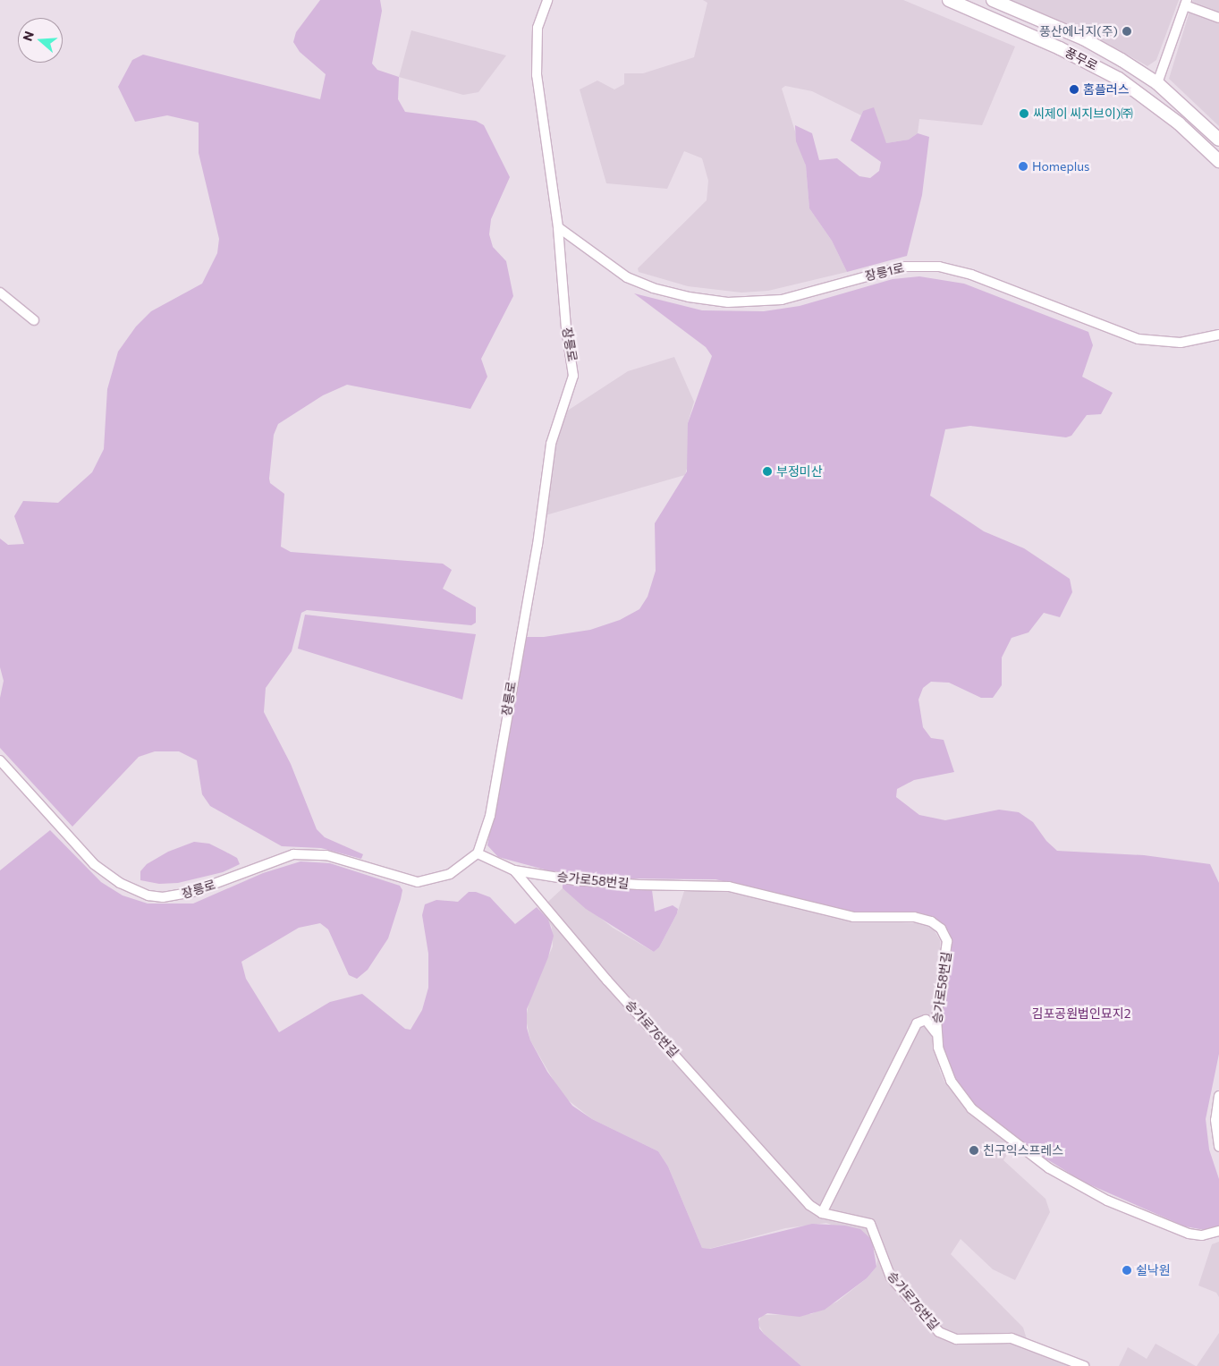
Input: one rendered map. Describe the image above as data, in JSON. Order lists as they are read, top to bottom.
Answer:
{
  "streets": {
    "street": [
      "풍무로",
      "장릉1로",
      "장릉로",
      "승가로58번길",
      "승가로76번길"
    ]
  },
  "crossings": [
    ["장릉1로", "장릉로"],
    ["장릉로", "승가로76번길"],
    ["승가로58번길", "승가로76번길"]
  ],
  "parks": ["김포공원법인묘지2"],
  "places": [
    "풍산에너지(주)",
    "홈플러스",
    "씨제이 씨지브이)㈜",
    "Homeplus",
    "부정미산",
    "친구익스프레스",
    "쉴낙원"
  ],
  "north": "left"
}
